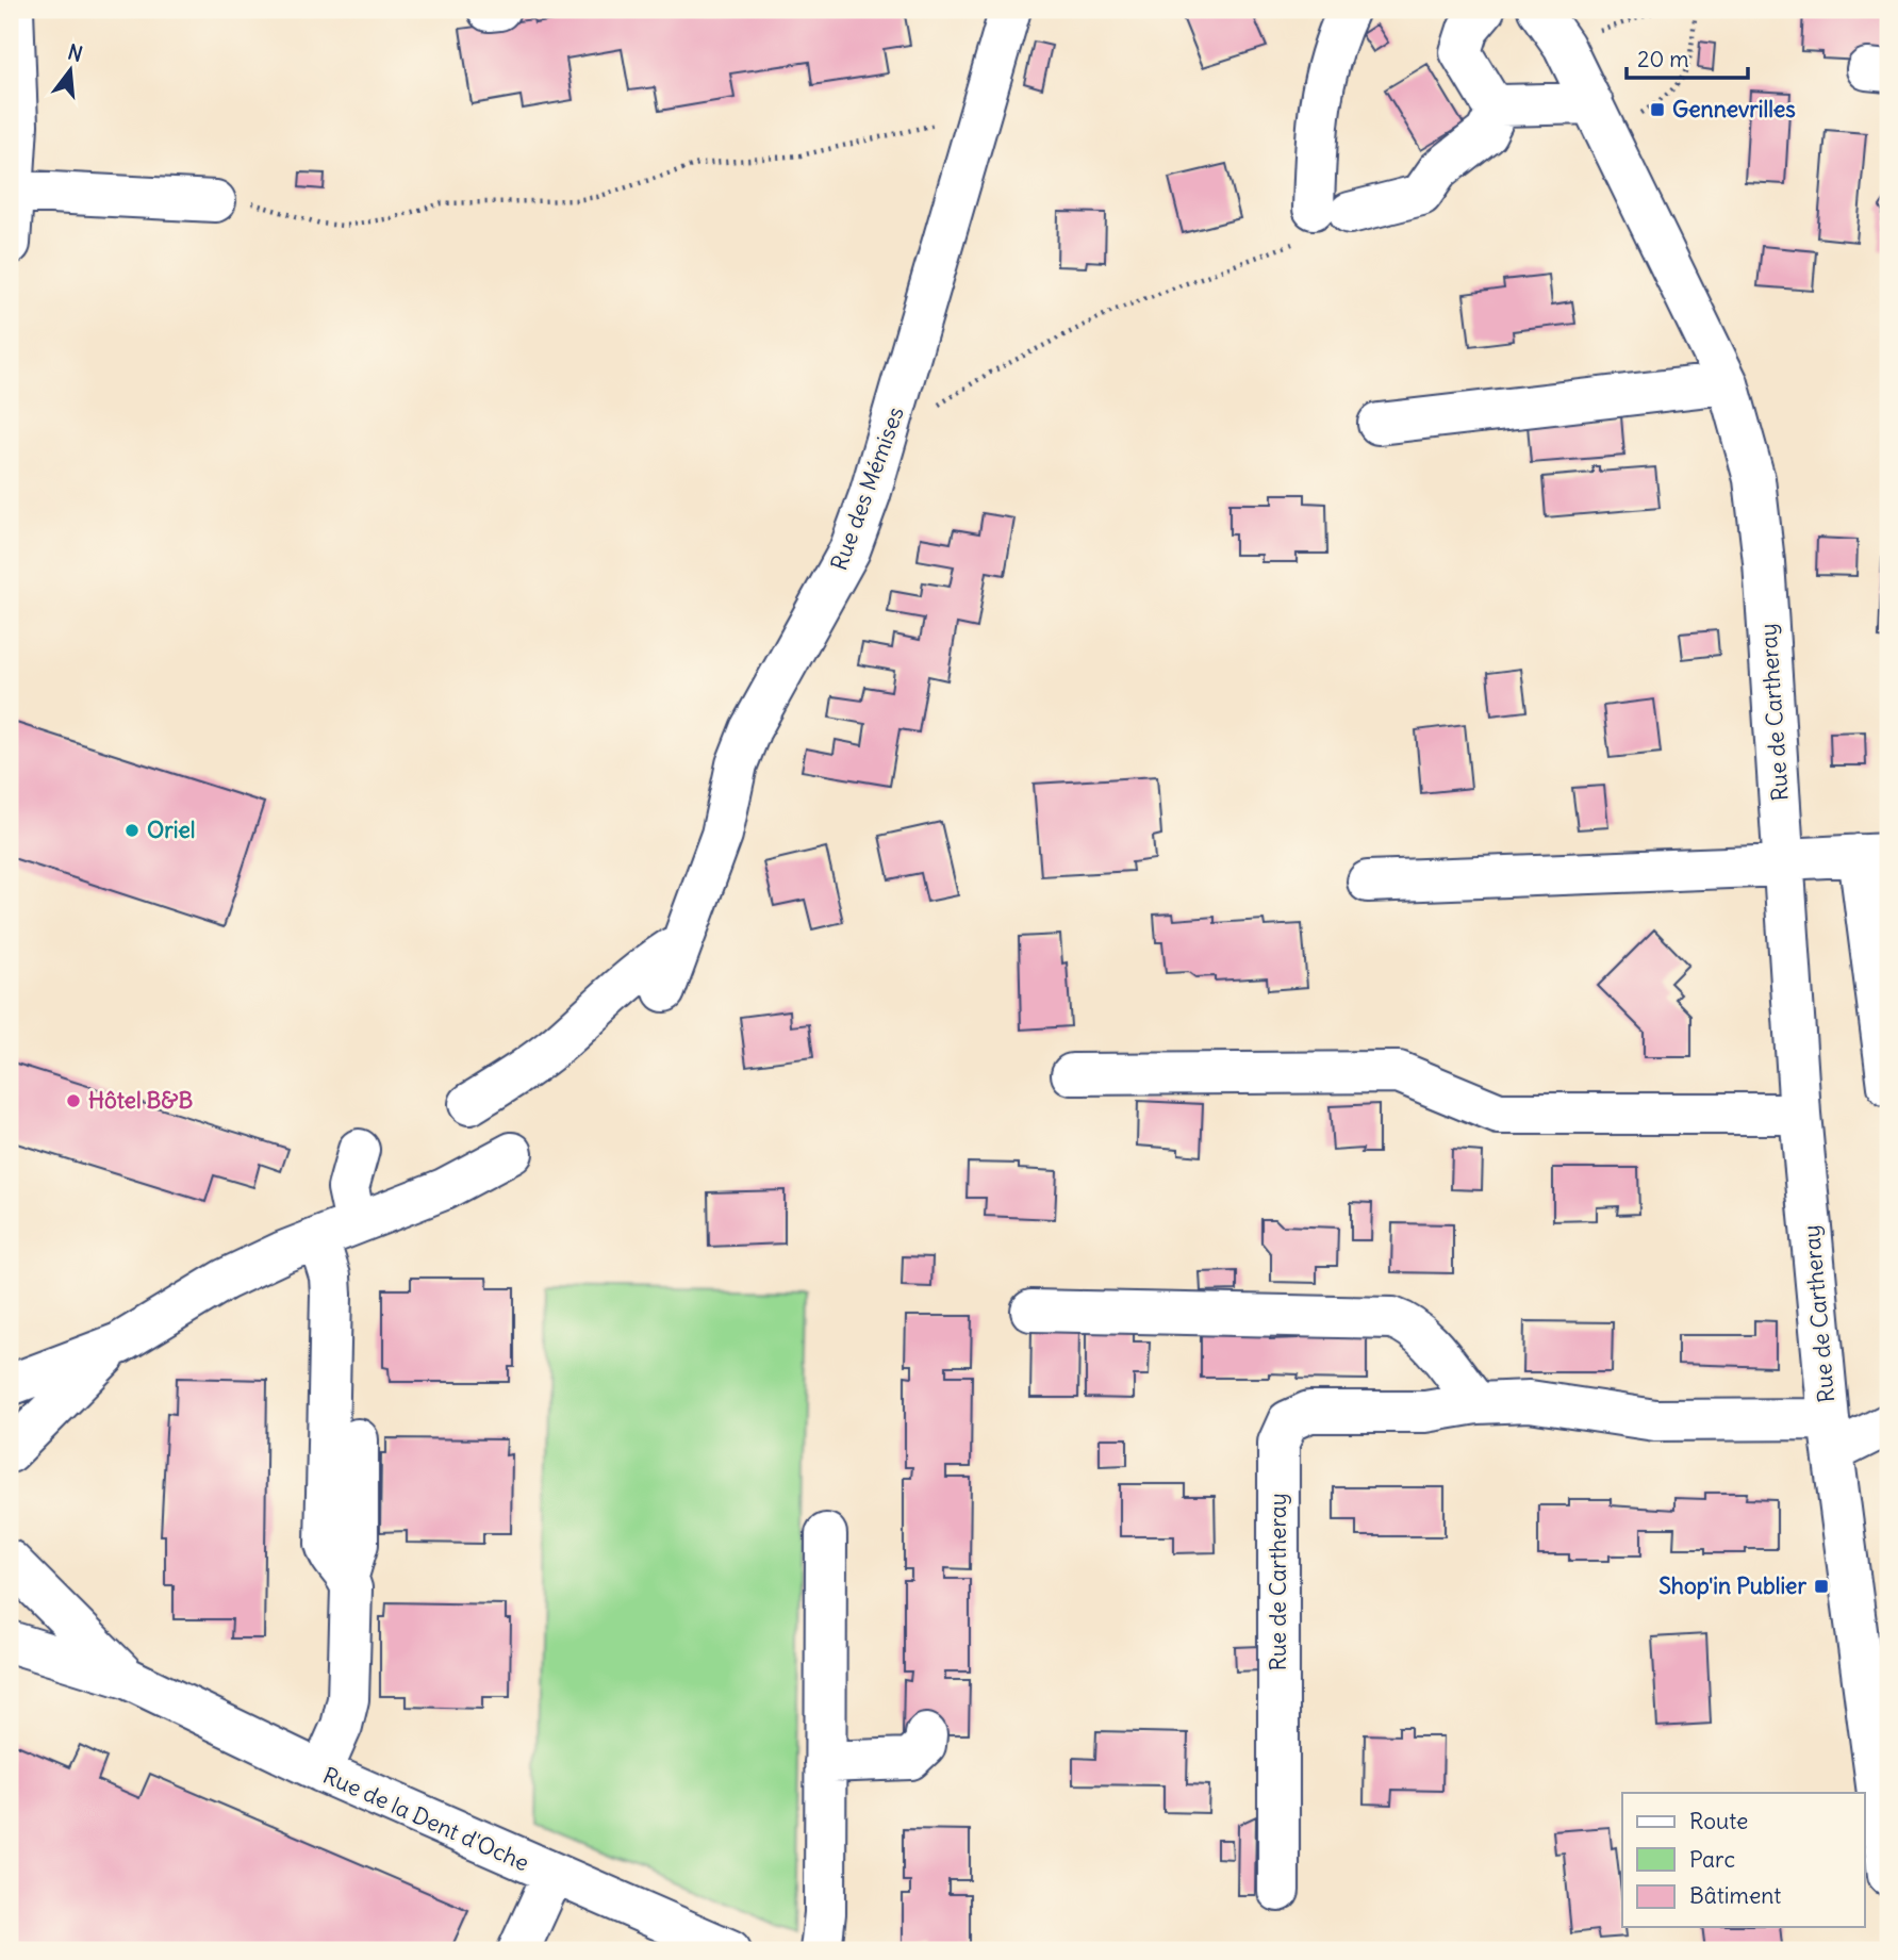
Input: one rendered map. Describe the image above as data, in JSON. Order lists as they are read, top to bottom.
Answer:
{
  "streets": {
    "street": ["Rue des Mémises", "Rue de Cartheray", "Rue de la Dent d'Oche"]
  },
  "places": {
    "transit": ["Gennevrilles", "Shop'in Publier"],
    "other": ["Oriel", "Hôtel B&B"]
  },
  "legend": ["Route", "Parc", "Bâtiment"],
  "scale_bar": "20 m",
  "north": "top"
}
